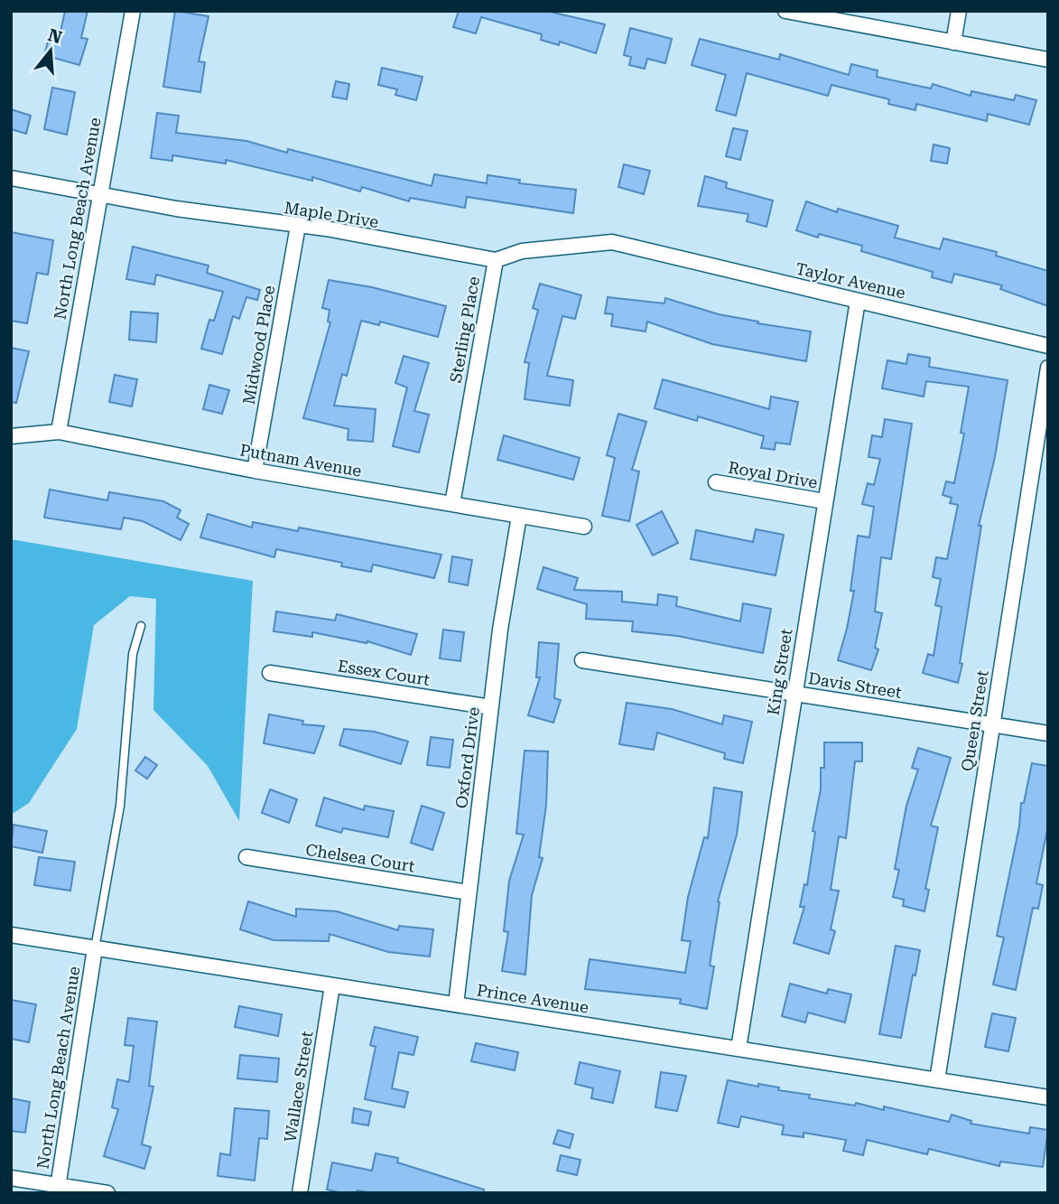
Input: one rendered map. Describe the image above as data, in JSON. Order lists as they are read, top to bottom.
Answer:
{
  "streets": {
    "street": [
      "Maple Drive",
      "North Long Beach Avenue",
      "Taylor Avenue",
      "Sterling Place",
      "Midwood Place",
      "Putnam Avenue",
      "Royal Drive",
      "King Street",
      "Essex Court",
      "Davis Street",
      "Queen Street",
      "Oxford Drive",
      "Chelsea Court",
      "Prince Avenue",
      "Wallace Street"
    ]
  },
  "crossings": [
    ["Maple Drive", "North Long Beach Avenue"],
    ["Maple Drive", "Taylor Avenue"],
    ["Maple Drive", "Sterling Place"],
    ["Maple Drive", "Midwood Place"],
    ["North Long Beach Avenue", "Putnam Avenue"],
    ["North Long Beach Avenue", "Prince Avenue"],
    ["Taylor Avenue", "King Street"],
    ["Sterling Place", "Putnam Avenue"],
    ["Midwood Place", "Putnam Avenue"],
    ["Putnam Avenue", "Oxford Drive"],
    ["Royal Drive", "King Street"],
    ["King Street", "Davis Street"],
    ["King Street", "Prince Avenue"],
    ["Essex Court", "Oxford Drive"],
    ["Davis Street", "Queen Street"],
    ["Queen Street", "Prince Avenue"],
    ["Oxford Drive", "Chelsea Court"],
    ["Oxford Drive", "Prince Avenue"],
    ["Prince Avenue", "Wallace Street"]
  ],
  "north": "top"
}
